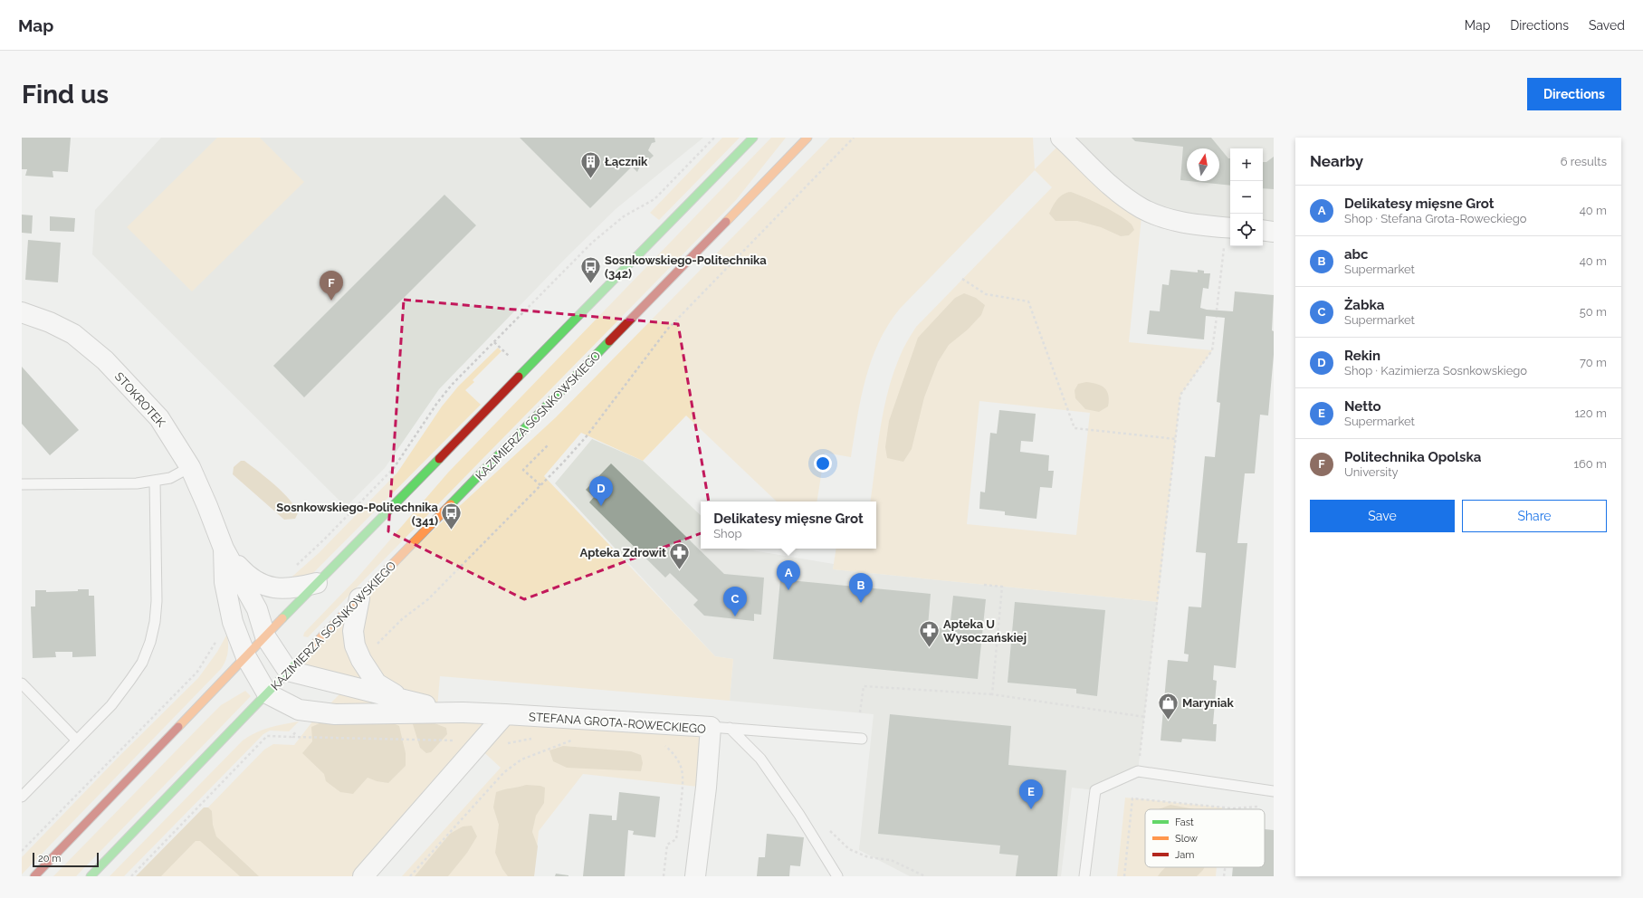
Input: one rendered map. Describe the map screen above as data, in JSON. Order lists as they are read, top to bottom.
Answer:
{
  "streets": {
    "street": ["STOKROTEK", "KAZIMIERZA SOSNKOWSKIEGO", "STEFANA GROTA-ROWECKIEGO"]
  },
  "crossings": [
    ["STOKROTEK", "KAZIMIERZA SOSNKOWSKIEGO"],
    ["KAZIMIERZA SOSNKOWSKIEGO", "STEFANA GROTA-ROWECKIEGO"]
  ],
  "places": {
    "building": ["Łącznik"],
    "bus stop": ["Sosnkowskiego-Politechnika (342)", "Sosnkowskiego-Politechnika (341)"],
    "pharmacy": ["Apteka Zdrowit", "Apteka U Wysoczańskiej"],
    "shop": ["Maryniak"]
  },
  "legend": ["Fast", "Slow", "Jam"],
  "scale_bar": "20 m",
  "north": "top",
  "page": {
    "header": "Map",
    "nav": ["Map", "Directions", "Saved"],
    "buttons": [
      "Directions",
      ["Save", "Share"]
    ],
    "title": "Find us",
    "heading": ["Nearby", "6 results"],
    "map_buttons": ["+", "−"],
    "list": [
      {
        "mark": "A",
        "name": "Delikatesy mięsne Grot",
        "note": "Shop · Stefana Grota-Roweckiego",
        "value": "40 m"
      },
      {
        "mark": "B",
        "name": "abc",
        "note": "Supermarket",
        "value": "40 m"
      },
      {
        "mark": "C",
        "name": "Żabka",
        "note": "Supermarket",
        "value": "50 m"
      },
      {
        "mark": "D",
        "name": "Rekin",
        "note": "Shop · Kazimierza Sosnkowskiego",
        "value": "70 m"
      },
      {
        "mark": "E",
        "name": "Netto",
        "note": "Supermarket",
        "value": "120 m"
      },
      {
        "mark": "F",
        "name": "Politechnika Opolska",
        "note": "University",
        "value": "160 m"
      }
    ],
    "pins": [
      "F",
      "D",
      "A",
      "B",
      "C",
      "E"
    ],
    "popup": ["Delikatesy mięsne Grot", "Shop"],
    "scale": "20 m"
  }
}
